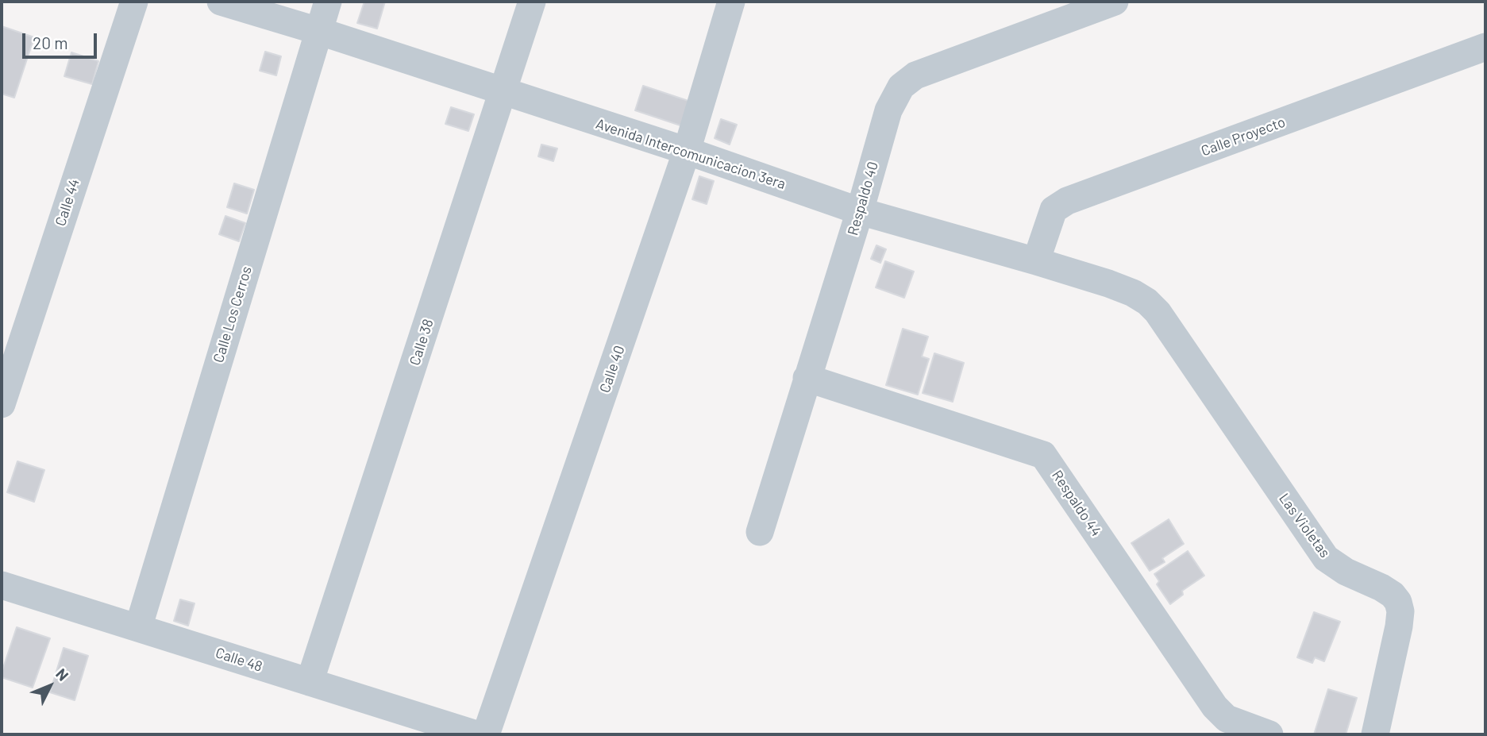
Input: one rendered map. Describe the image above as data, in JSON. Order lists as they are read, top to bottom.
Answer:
{
  "streets": {
    "street": [
      "Calle Proyecto",
      "Avenida Intercomunicacion 3era",
      "Respaldo 40",
      "Calle 44",
      "Calle Los Cerros",
      "Calle 38",
      "Calle 40",
      "Respaldo 44",
      "Las Violetas",
      "Calle 48"
    ]
  },
  "crossings": [
    ["Calle Proyecto", "Avenida Intercomunicacion 3era"],
    ["Avenida Intercomunicacion 3era", "Respaldo 40"],
    ["Avenida Intercomunicacion 3era", "Calle Los Cerros"],
    ["Avenida Intercomunicacion 3era", "Calle 38"],
    ["Avenida Intercomunicacion 3era", "Calle 40"],
    ["Avenida Intercomunicacion 3era", "Las Violetas"],
    ["Respaldo 40", "Respaldo 44"],
    ["Calle Los Cerros", "Calle 48"],
    ["Calle 38", "Calle 48"]
  ],
  "scale_bar": "20 m",
  "north": "top right"
}
